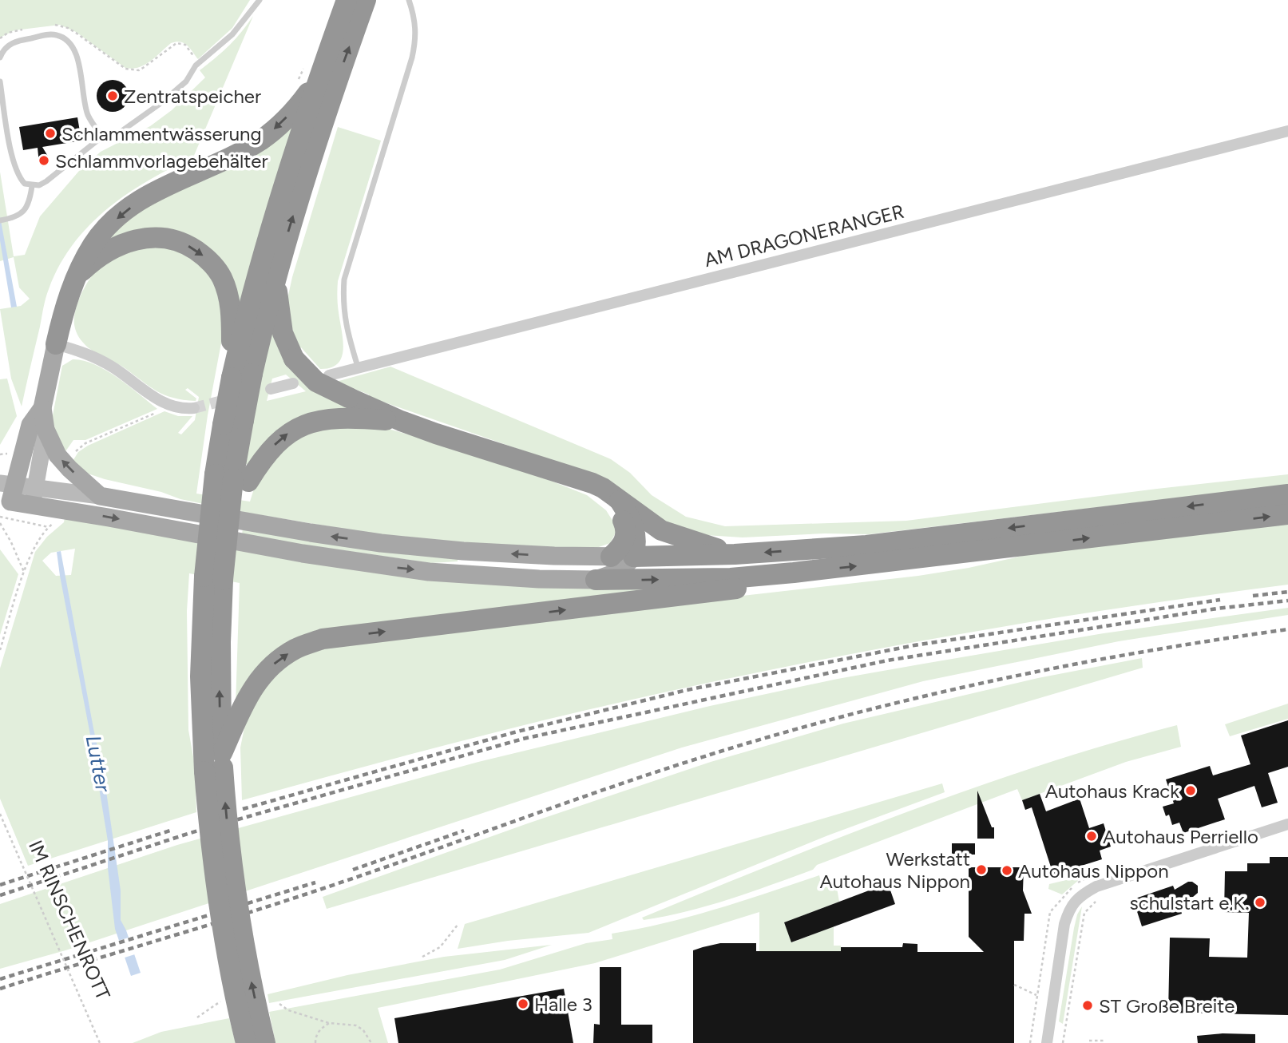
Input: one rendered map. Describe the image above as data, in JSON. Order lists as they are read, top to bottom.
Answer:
{
  "streets": {
    "street": ["AM DRAGONERANGER"],
    "path": ["IM RINSCHENROTT"]
  },
  "water": ["Lutter"],
  "places": [
    "Zentratspeicher",
    "Schlammentwässerung",
    "Schlammvorlagebehälter",
    "Autohaus Krack",
    "Autohaus Perriello",
    "Werkstatt Autohaus Nippon",
    "Autohaus Nippon",
    "schulstart e.K.",
    "Halle 3",
    "ST Große Breite"
  ]
}
